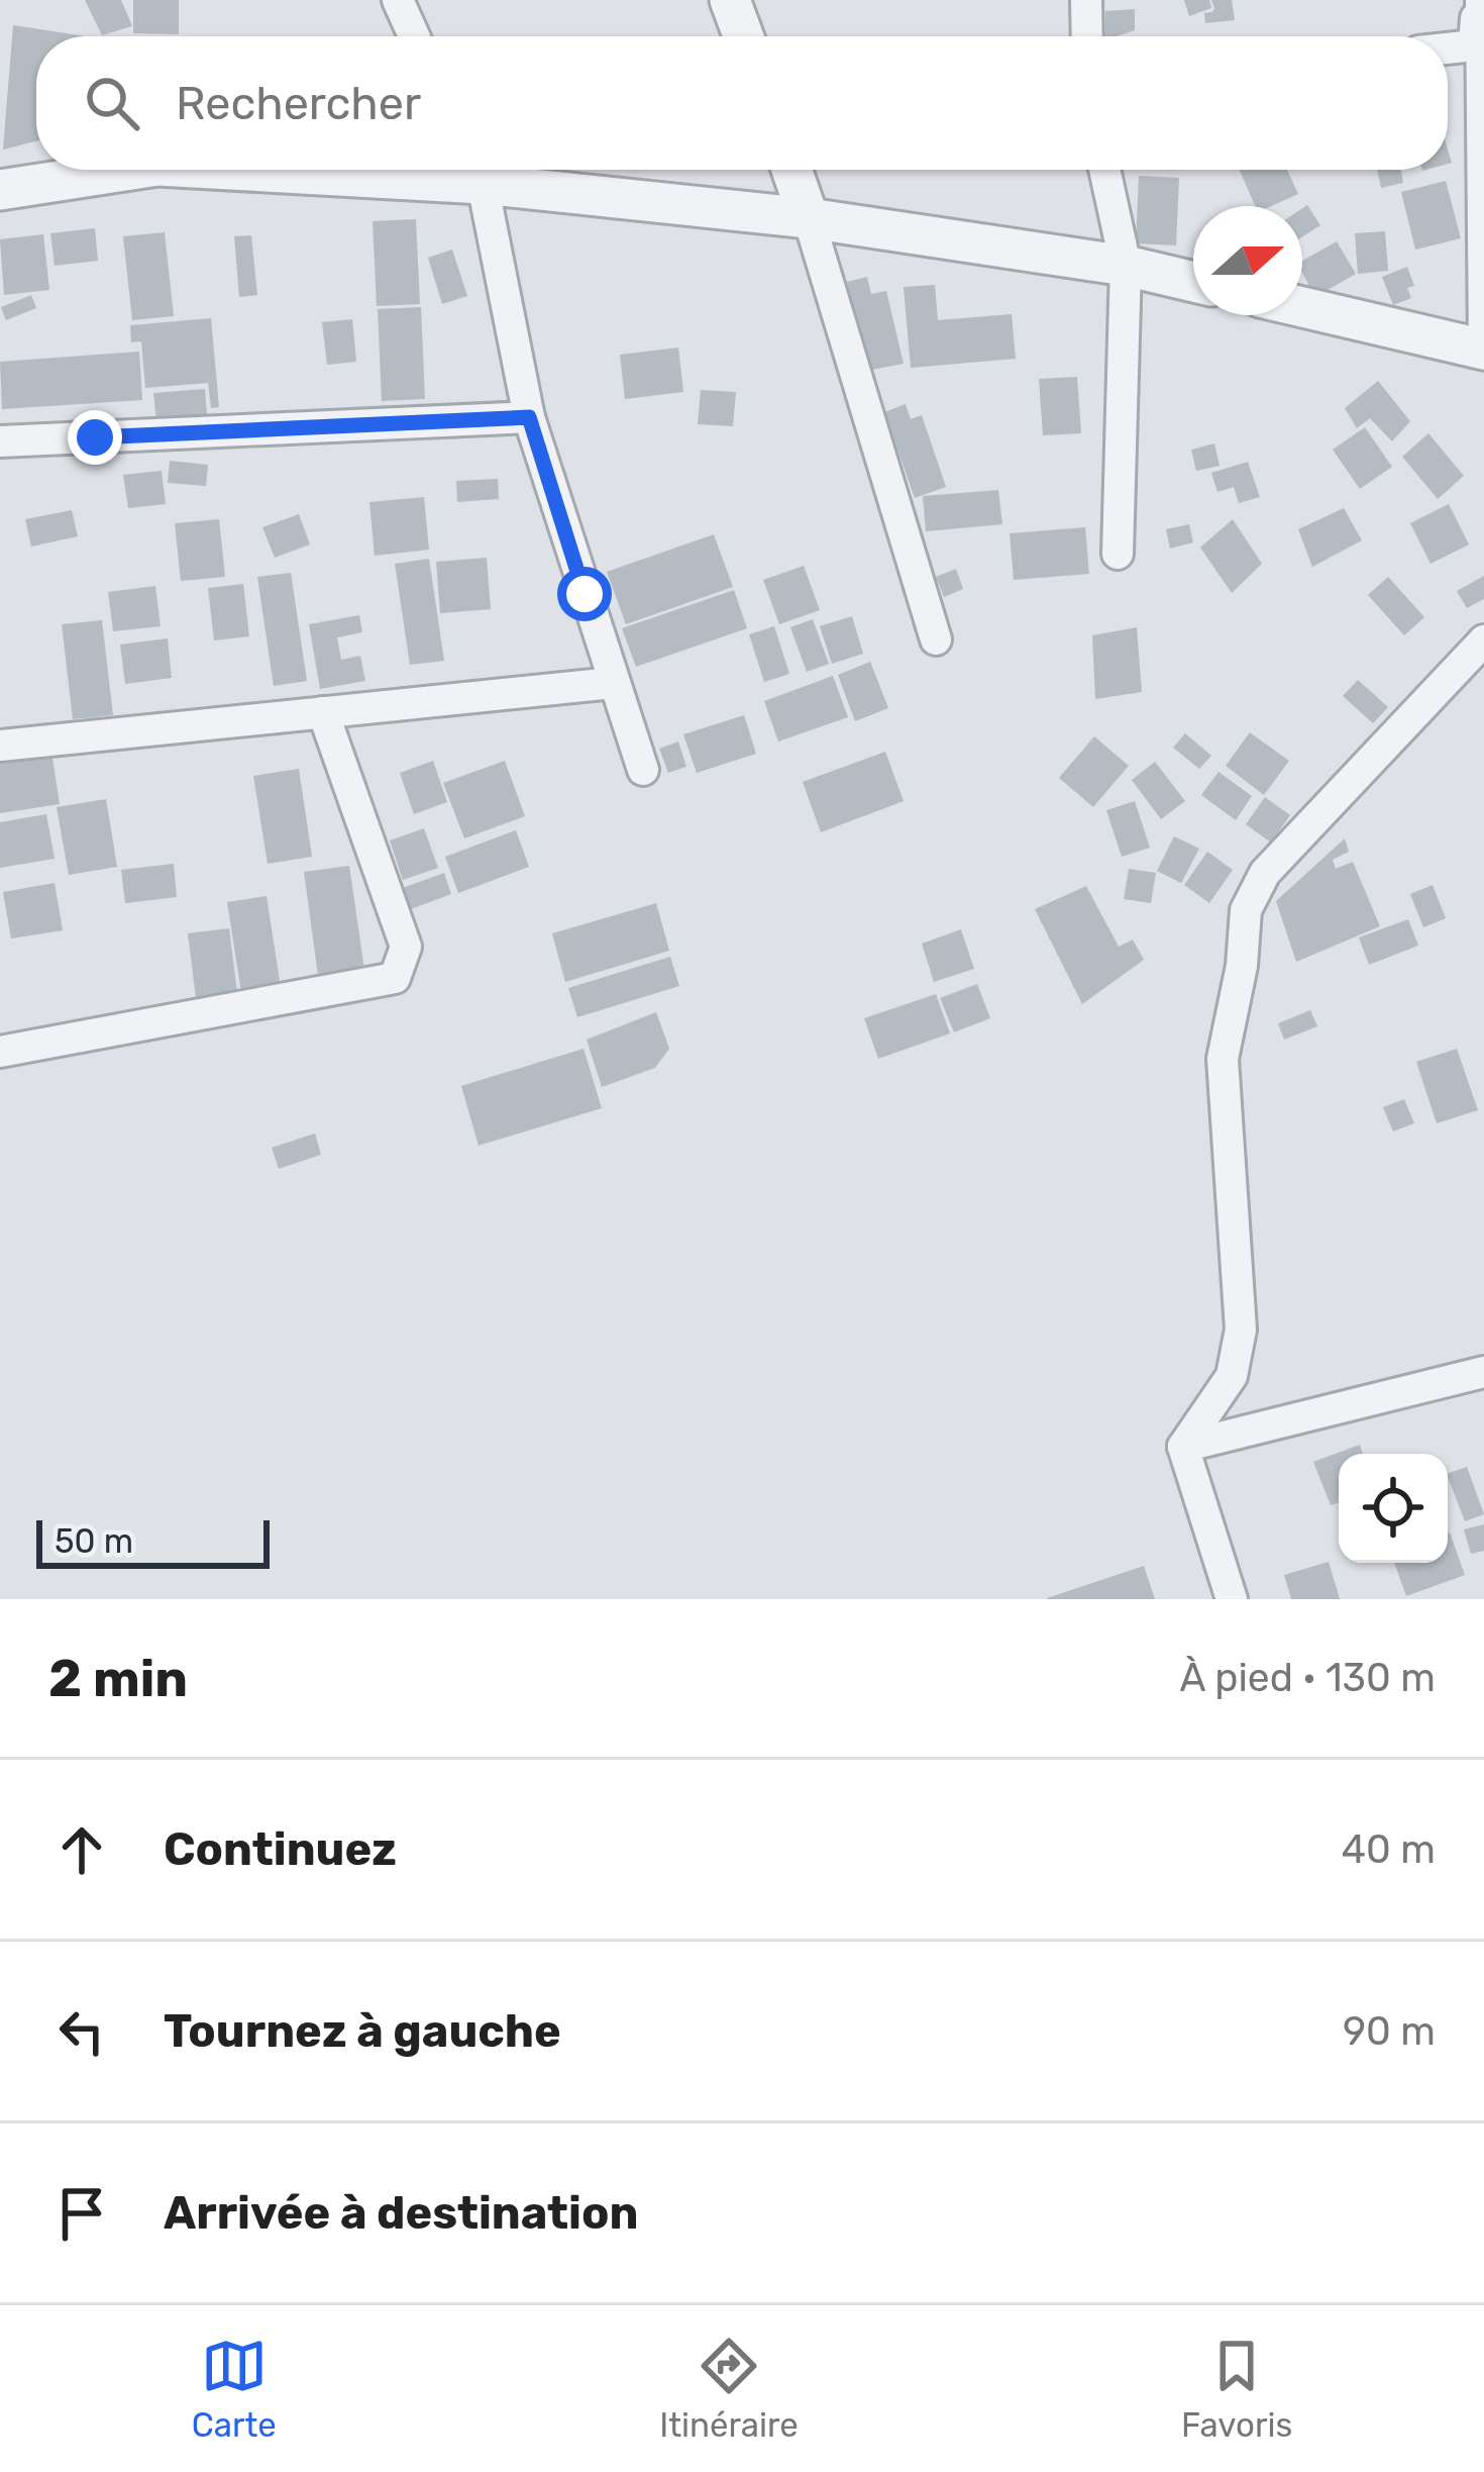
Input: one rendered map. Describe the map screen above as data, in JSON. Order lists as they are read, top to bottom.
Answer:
{
  "scale_bar": "50 m",
  "north": "right",
  "page": {
    "search": "Rechercher",
    "scale": "50 m",
    "heading": ["2 min", "À pied · 130 m"],
    "list": [
      ["Continuez", "40 m"],
      ["Tournez à gauche", "90 m"],
      "Arrivée à destination"
    ],
    "nav": ["Carte", "Itinéraire", "Favoris"]
  }
}
